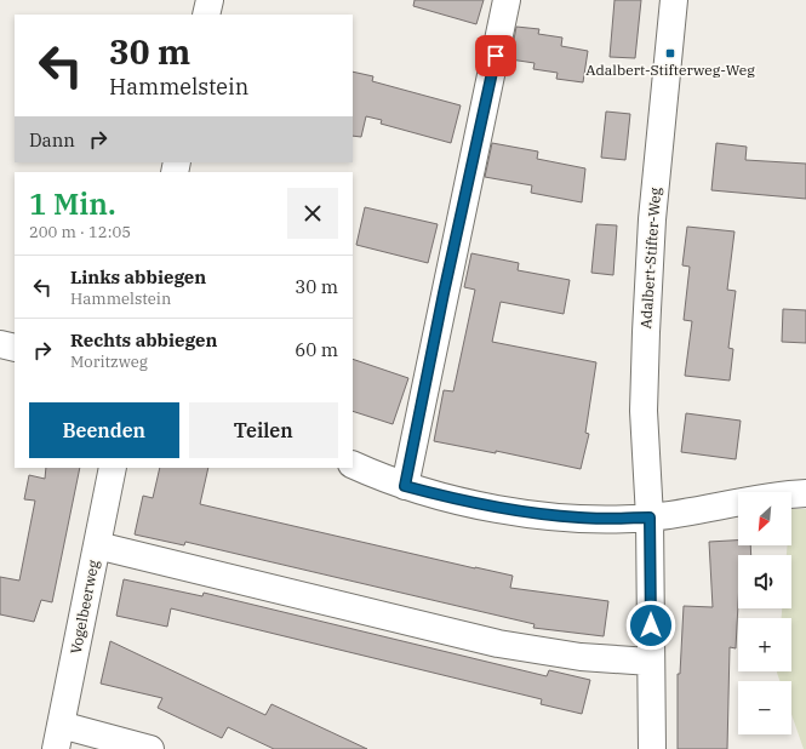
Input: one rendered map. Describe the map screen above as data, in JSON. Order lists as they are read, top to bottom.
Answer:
{
  "streets": {
    "street": ["Adalbert-Stifter-Weg", "Vogelbeerweg"]
  },
  "places": {
    "transit": ["Adalbert-Stifterweg-Weg"]
  },
  "north": "bottom left",
  "page": {
    "turn": ["30 m", "Hammelstein"],
    "then": "Dann",
    "heading": ["1 Min.", "200 m · 12:05"],
    "list": [
      {
        "name": "Links abbiegen",
        "note": "Hammelstein",
        "value": "30 m"
      },
      {
        "name": "Rechts abbiegen",
        "note": "Moritzweg",
        "value": "60 m"
      }
    ],
    "buttons": ["Beenden", "Teilen"],
    "map_buttons": ["+", "−"]
  }
}
